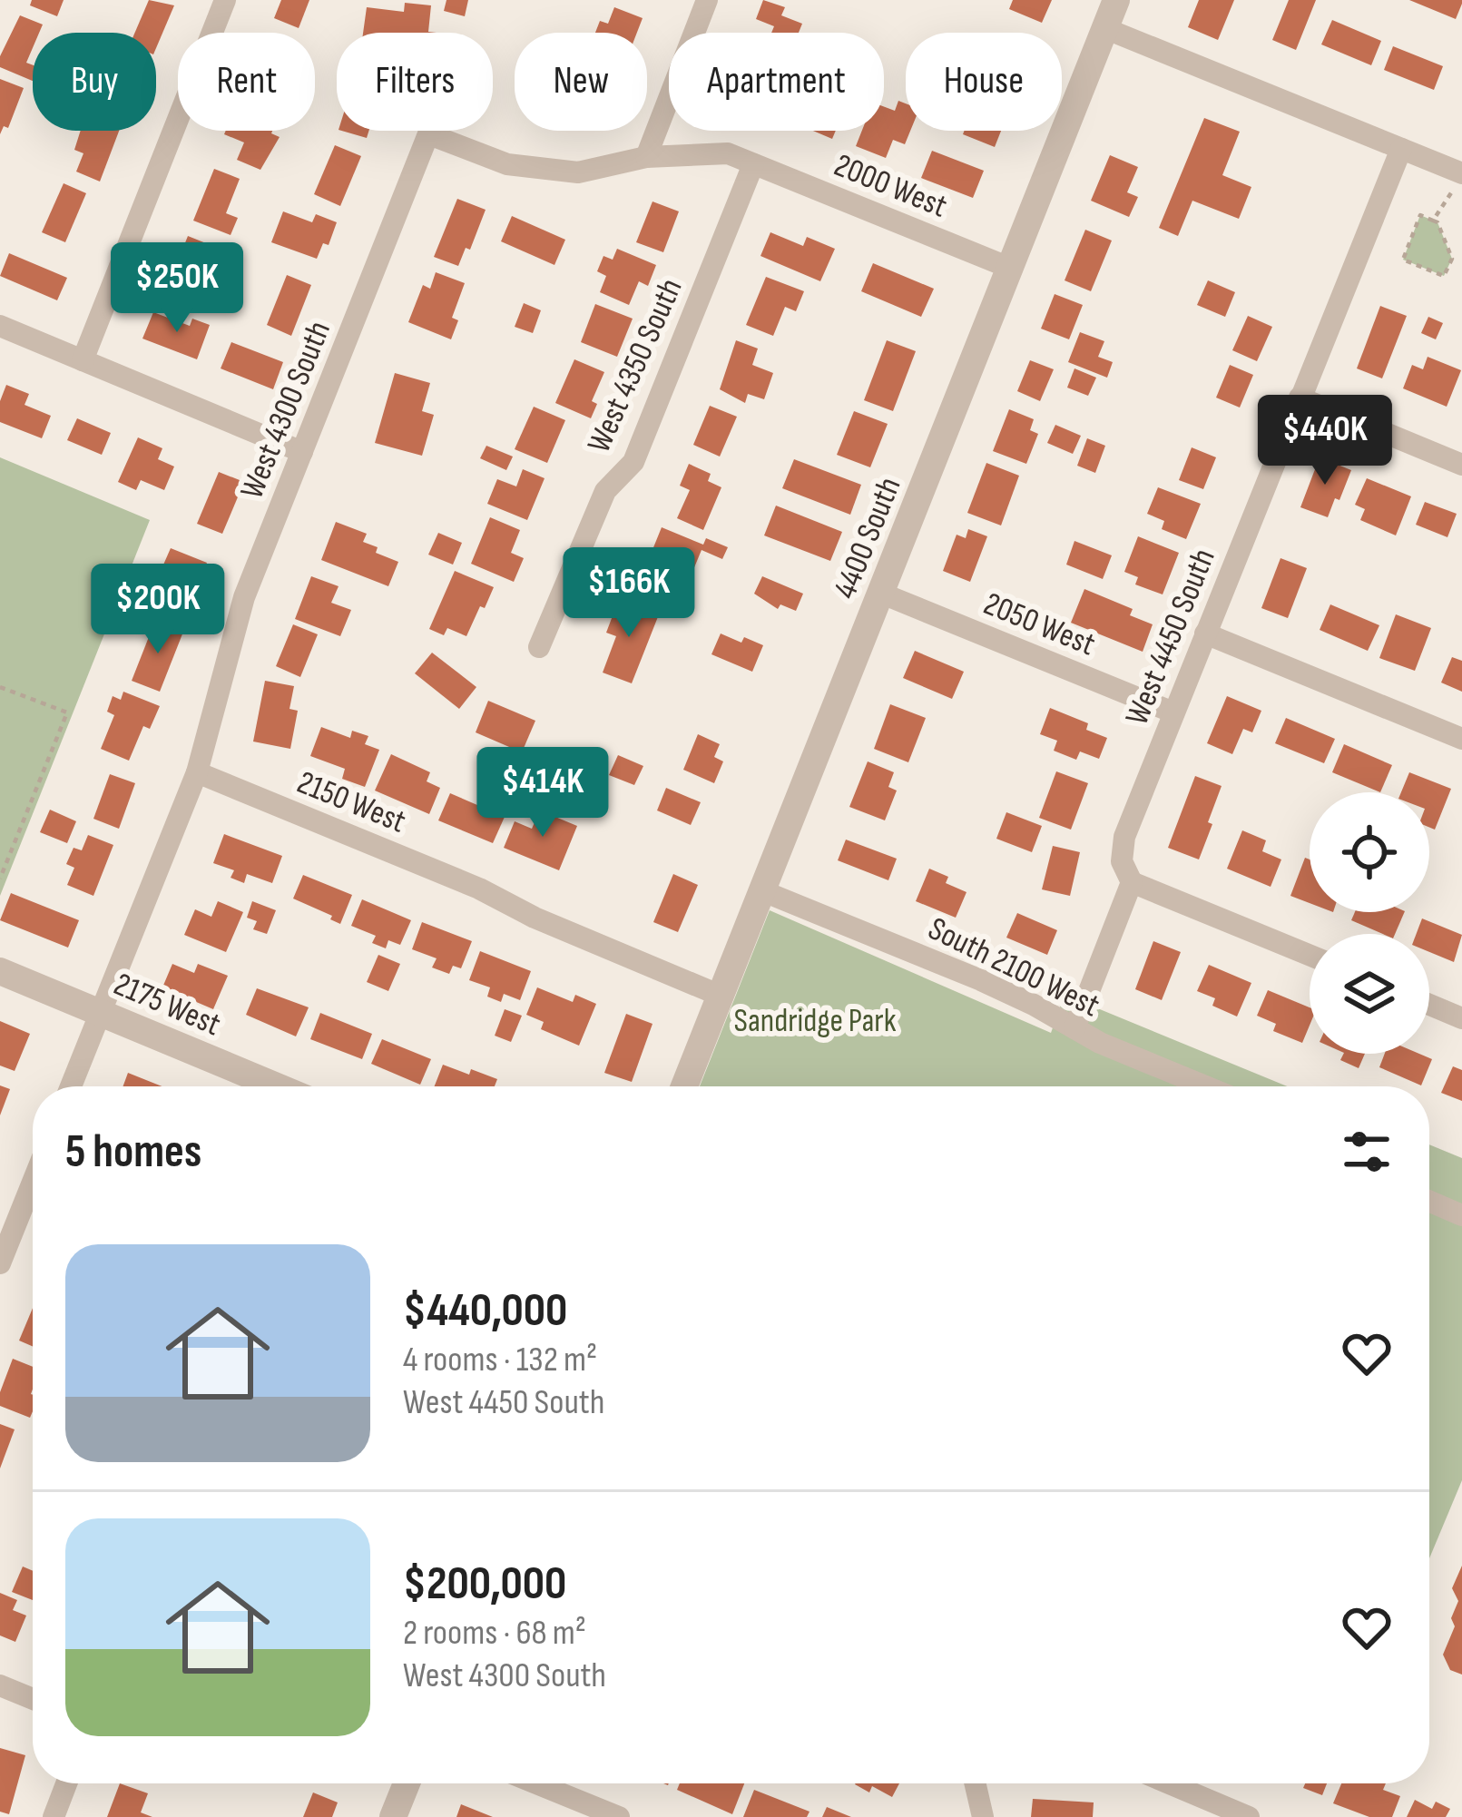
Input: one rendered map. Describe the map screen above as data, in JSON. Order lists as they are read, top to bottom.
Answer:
{
  "streets": {
    "street": [
      "2000 West",
      "West 4350 South",
      "West 4300 South",
      "4400 South",
      "2050 West",
      "West 4450 South",
      "2150 West",
      "South 2100 West",
      "2175 West"
    ]
  },
  "crossings": [
    ["2000 West", "West 4350 South"],
    ["2000 West", "4400 South"],
    ["West 4300 South", "2150 West"],
    ["West 4300 South", "2175 West"],
    ["4400 South", "2050 West"],
    ["4400 South", "2150 West"],
    ["4400 South", "South 2100 West"],
    ["2050 West", "West 4450 South"],
    ["West 4450 South", "South 2100 West"]
  ],
  "parks": ["Sandridge Park"],
  "page": {
    "chip": [
      "Buy",
      "Rent",
      "Filters",
      "New",
      "Apartment",
      "House"
    ],
    "price": [
      "$250K",
      "$440K",
      "$166K",
      "$200K",
      "$414K"
    ],
    "heading": "5 homes",
    "list": [
      {
        "name": "$440,000",
        "note": "4 rooms · 132 m² · West 4450 South"
      },
      {
        "name": "$200,000",
        "note": "2 rooms · 68 m² · West 4300 South"
      }
    ]
  }
}
